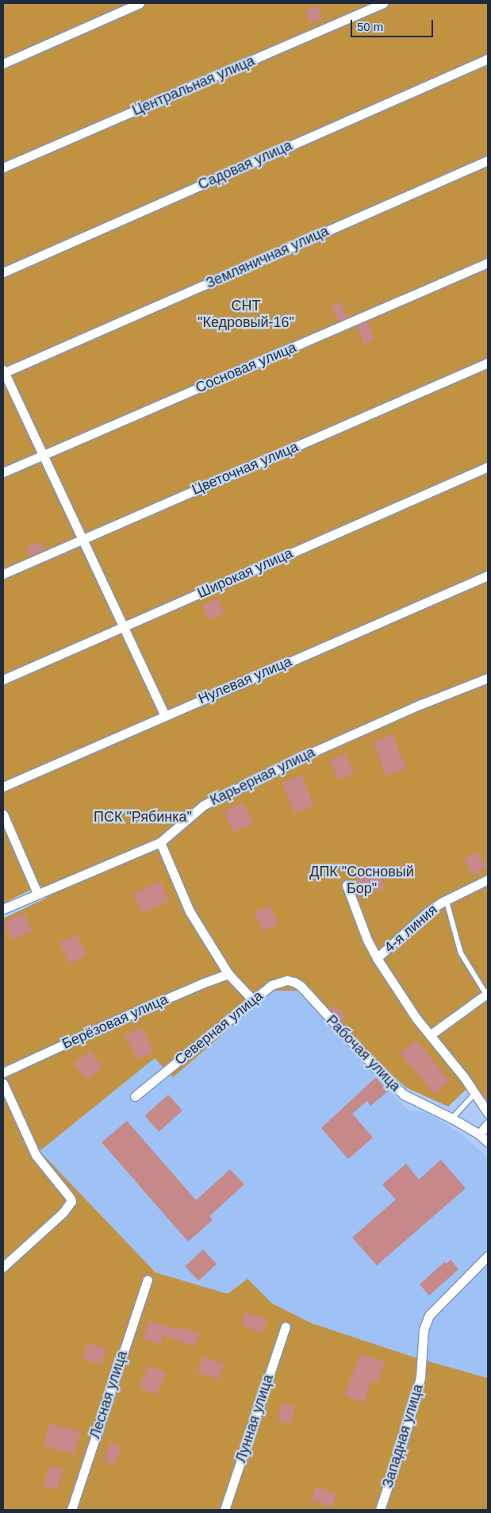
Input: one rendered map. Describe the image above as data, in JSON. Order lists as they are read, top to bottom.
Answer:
{
  "streets": {
    "street": [
      "Центральная улица",
      "Садовая улица",
      "Земляничная улица",
      "Сосновая улица",
      "Цветочная улица",
      "Широкая улица",
      "Нулевая улица",
      "Карьерная улица",
      "4-я линия",
      "Берёзовая улица",
      "Северная улица",
      "Рабочая улица",
      "Лесная улица",
      "Лунная улица",
      "Западная улица"
    ]
  },
  "crossings": [
    ["Северная улица", "Рабочая улица"]
  ],
  "parks": ["СНТ \"Кедровый-16\"", "ПСК \"Рябинка\"", "ДПК \"Сосновый Бор\""],
  "scale_bar": "50 m"
}
